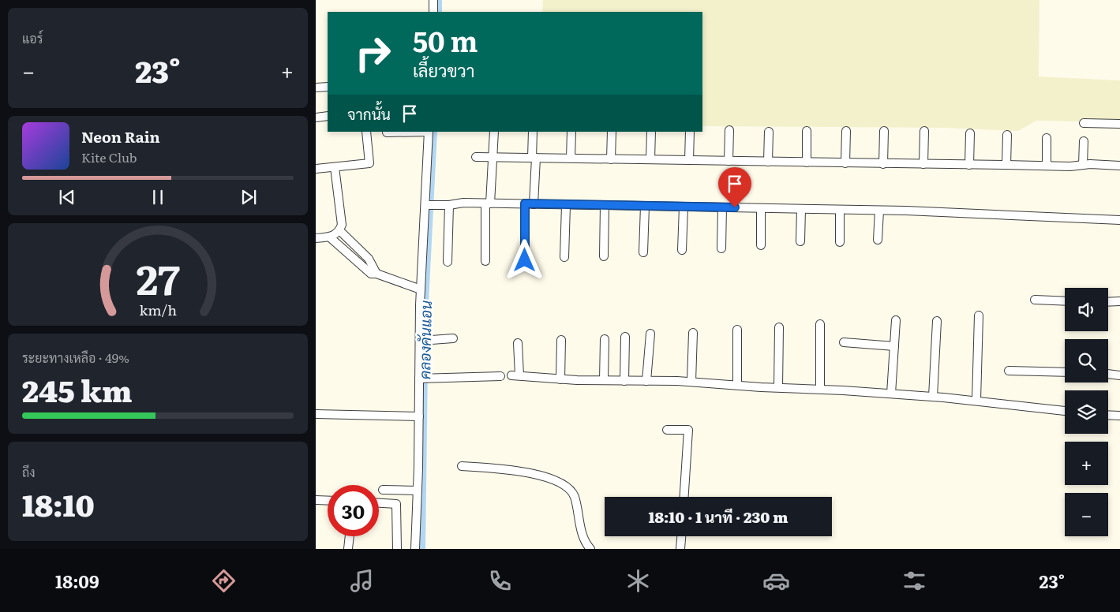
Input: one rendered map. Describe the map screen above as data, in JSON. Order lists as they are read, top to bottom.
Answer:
{
  "water": ["คลองคันแอน"],
  "page": {
    "tile": [
      "แอร์",
      ["ระยะทางเหลือ · 49%", "245 km"],
      ["ถึง", "18:10"]
    ],
    "turn": ["50 m", "เลี้ยวขวา"],
    "heat": ["−", "23°", "+"],
    "then": "จากนั้น",
    "song": ["Neon Rain", "Kite Club"],
    "map_buttons": ["+", "−"],
    "limit": "30",
    "trip": "18:10 · 1 นาที · 230 m",
    "tabs": ["18:09", "23°"],
    "gauge": ["27", "km/h"]
  }
}
